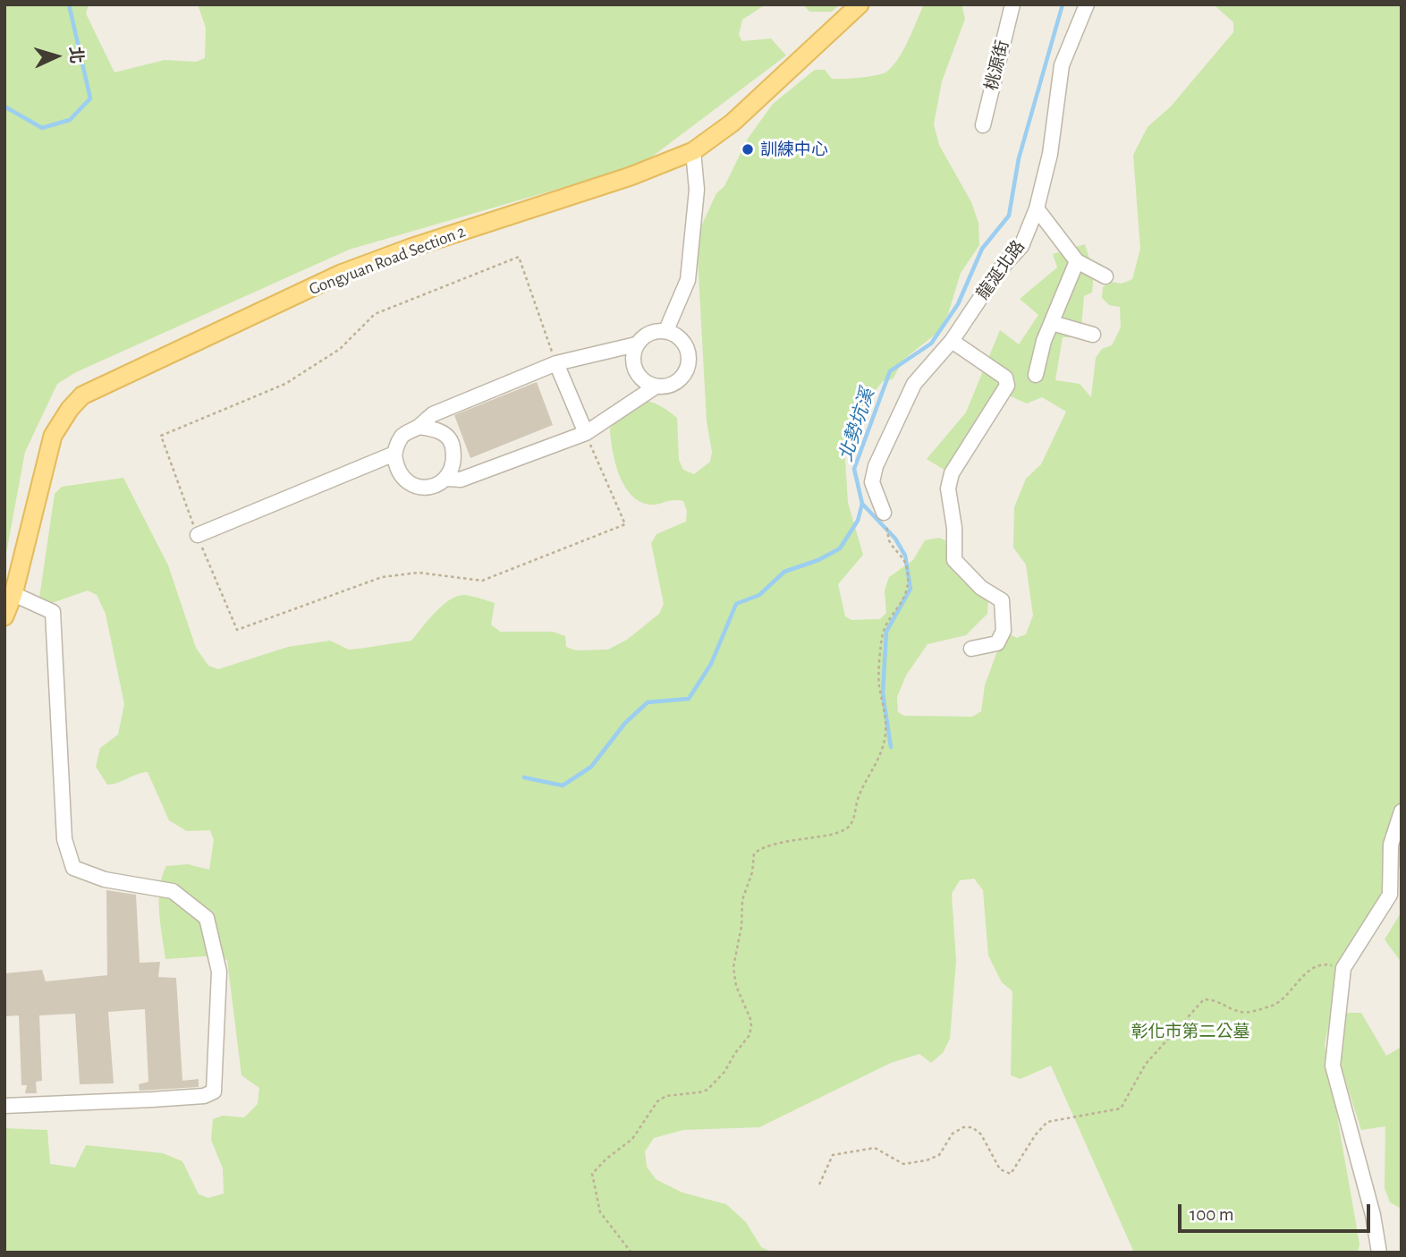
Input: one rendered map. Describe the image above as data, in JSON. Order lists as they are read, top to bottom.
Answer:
{
  "streets": {
    "main road": ["Gongyuan Road Section 2"],
    "street": ["桃源街", "龍涎北路"]
  },
  "water": ["北勢坑溪"],
  "parks": ["彰化市第二公墓"],
  "places": ["訓練中心"],
  "scale_bar": "100 m",
  "north": "right"
}
